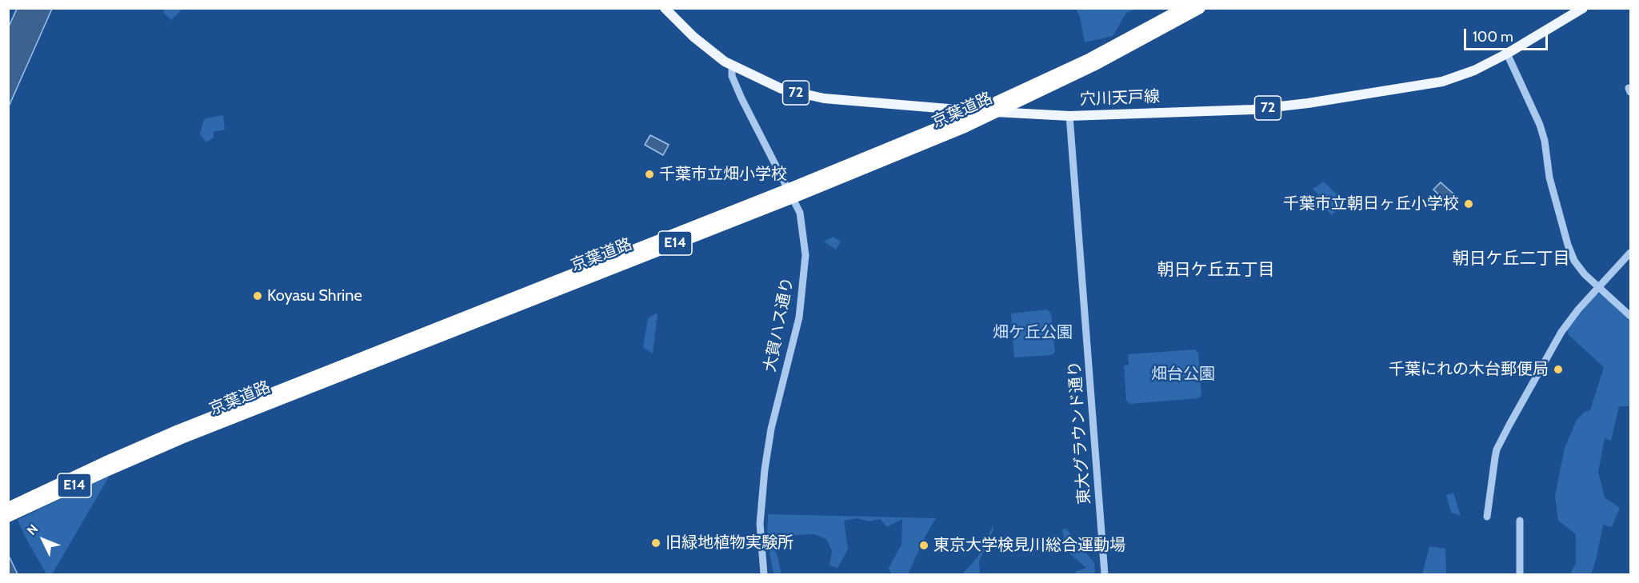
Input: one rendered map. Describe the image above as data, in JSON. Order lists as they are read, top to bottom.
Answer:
{
  "streets": {
    "highway": ["京葉道路", "E14"],
    "main road": ["72", "穴川天戸線"],
    "street": ["大賀ハス通り", "東大グラウンド通り"]
  },
  "crossings": [
    ["穴川天戸線", "大賀ハス通り"],
    ["穴川天戸線", "東大グラウンド通り"]
  ],
  "districts": ["朝日ケ丘二丁目", "朝日ケ丘五丁目"],
  "parks": ["畑ケ丘公園", "畑台公園"],
  "places": [
    "千葉市立畑小学校",
    "千葉市立朝日ヶ丘小学校",
    "Koyasu Shrine",
    "千葉にれの木台郵便局",
    "旧緑地植物実験所",
    "東京大学検見川総合運動場"
  ],
  "scale_bar": "100 m",
  "north": "top left"
}
